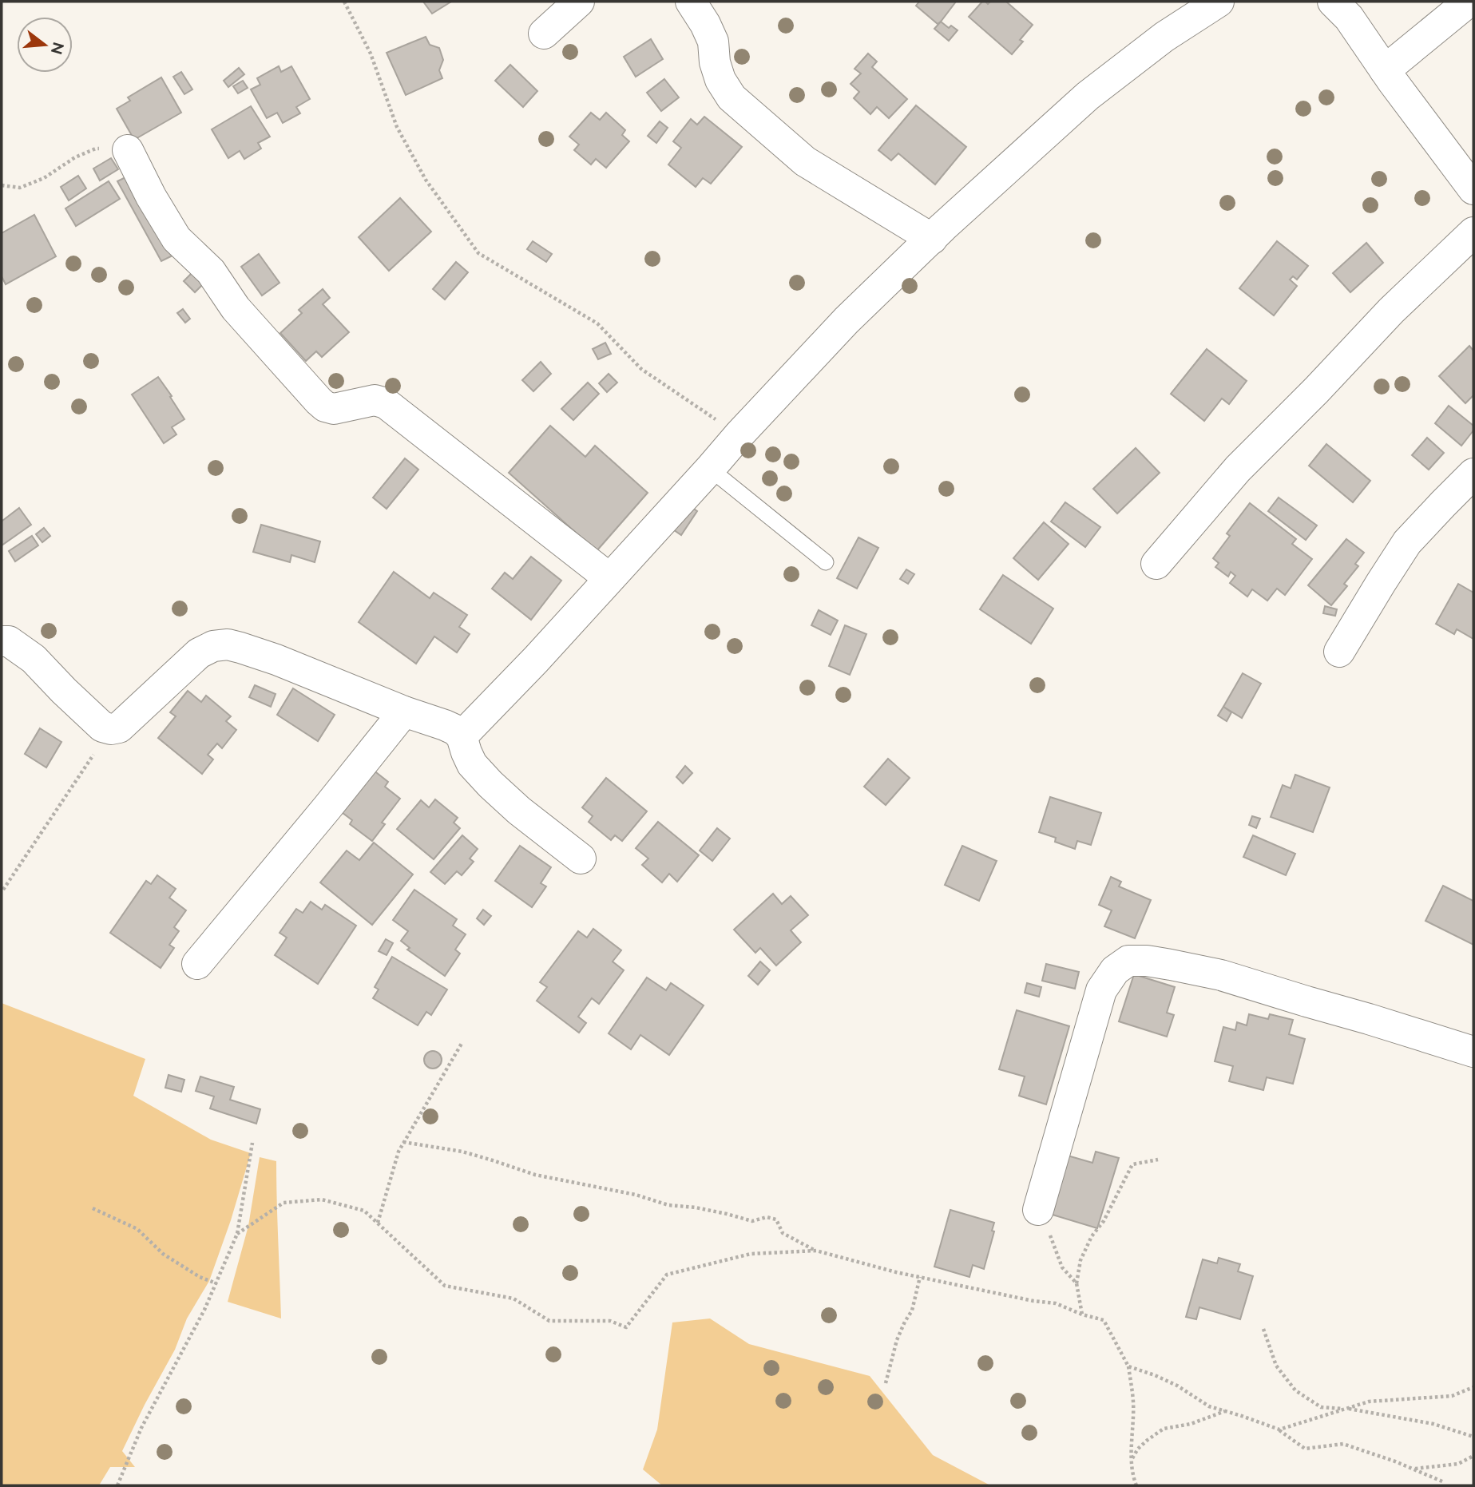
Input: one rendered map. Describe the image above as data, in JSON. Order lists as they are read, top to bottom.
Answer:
{
  "north": "right"
}
